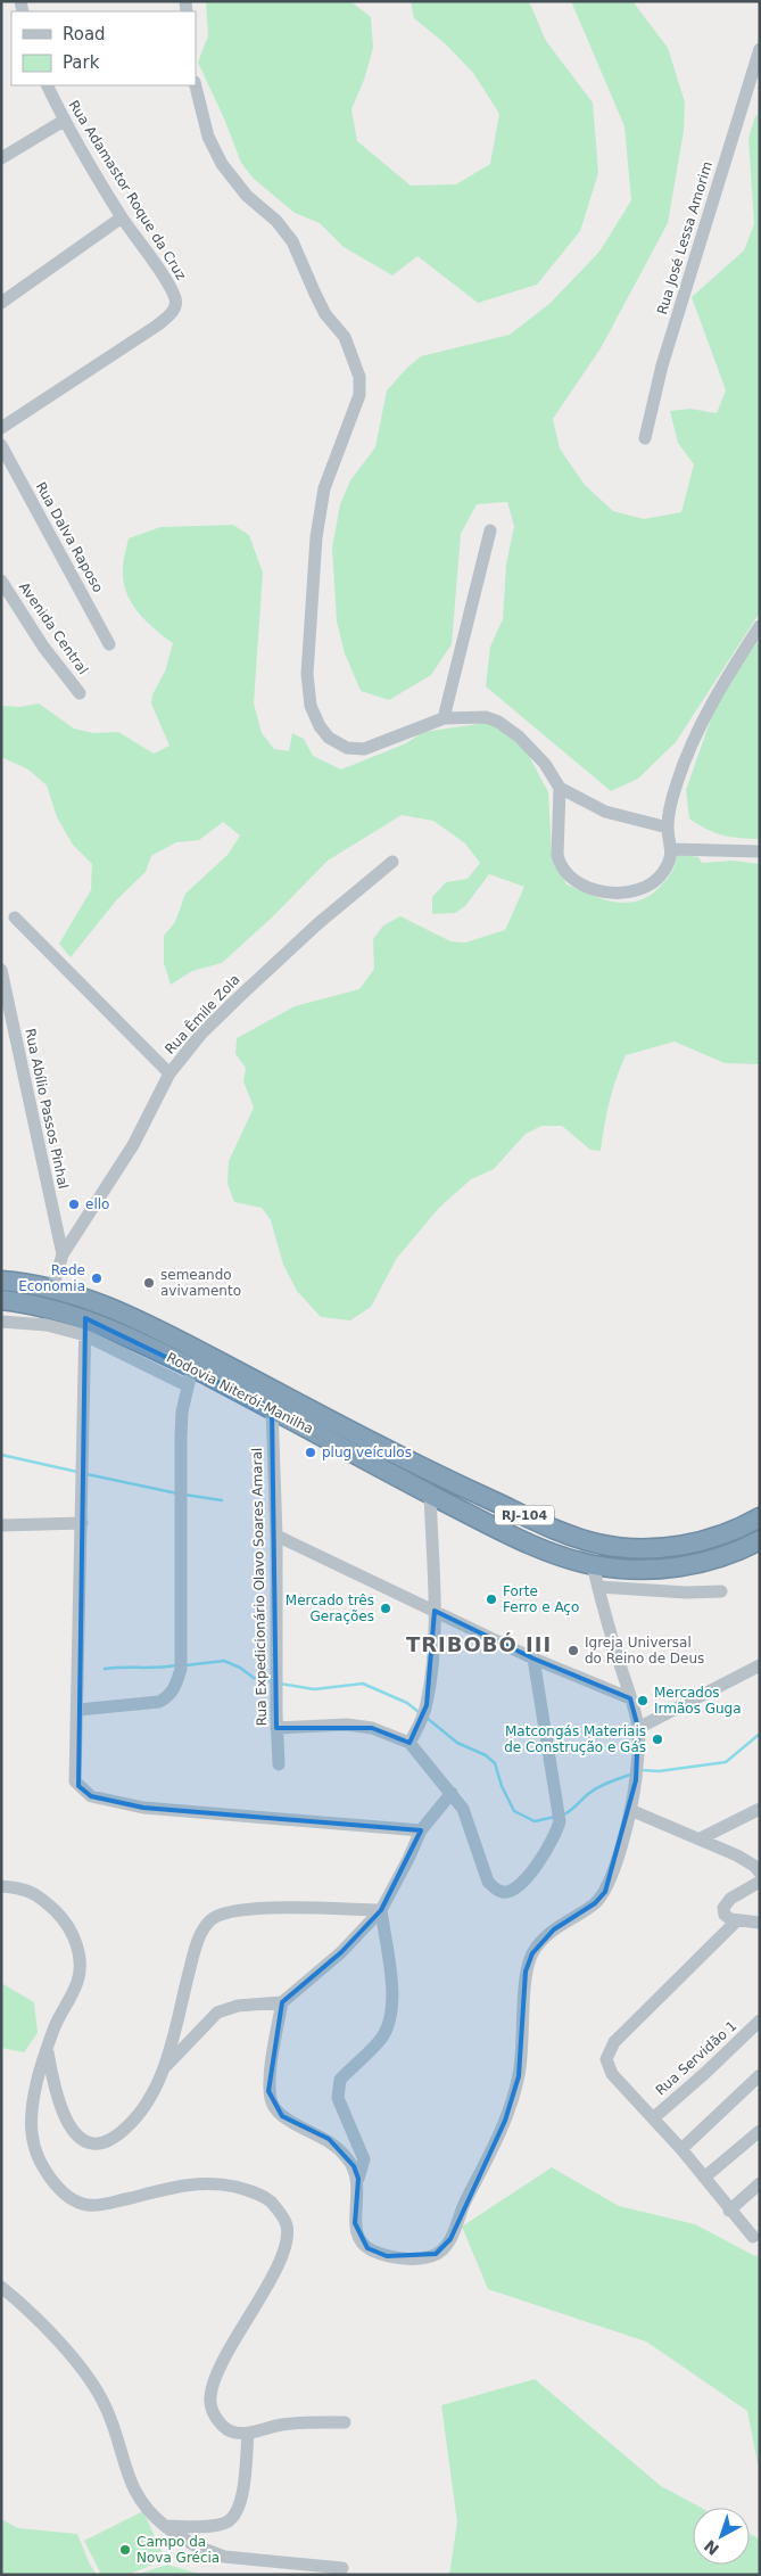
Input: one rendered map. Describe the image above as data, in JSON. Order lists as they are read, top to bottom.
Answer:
{
  "streets": {
    "highway": ["Rodovia Niterói-Manilha", "RJ-104"],
    "street": [
      "Rua Adamastor Roque da Cruz",
      "Rua José Lessa Amorim",
      "Rua Dalva Raposo",
      "Avenida Central",
      "Rua Êmile Zola",
      "Rua Abílio Passos Pinhal",
      "Rua Expedicionário Olavo Soares Amaral",
      "Rua Servidão 1"
    ]
  },
  "crossings": [
    ["Rua Êmile Zola", "Rua Abílio Passos Pinhal"],
    ["Rua Êmile Zola", "Rodovia Niterói-Manilha"],
    ["Rodovia Niterói-Manilha", "Rua Expedicionário Olavo Soares Amaral"]
  ],
  "districts": ["TRIBOBÓ III"],
  "places": [
    "ello",
    "Rede Economia",
    "semeando avivamento",
    "plug veículos",
    "Forte Ferro e Aço",
    "Mercado três Gerações",
    "Igreja Universal do Reino de Deus",
    "Mercados Irmãos Guga",
    "Matcongás Materiais de Construção e Gás",
    "Campo da Nova Grécia"
  ],
  "legend": ["Road", "Park"],
  "north": "bottom left"
}
